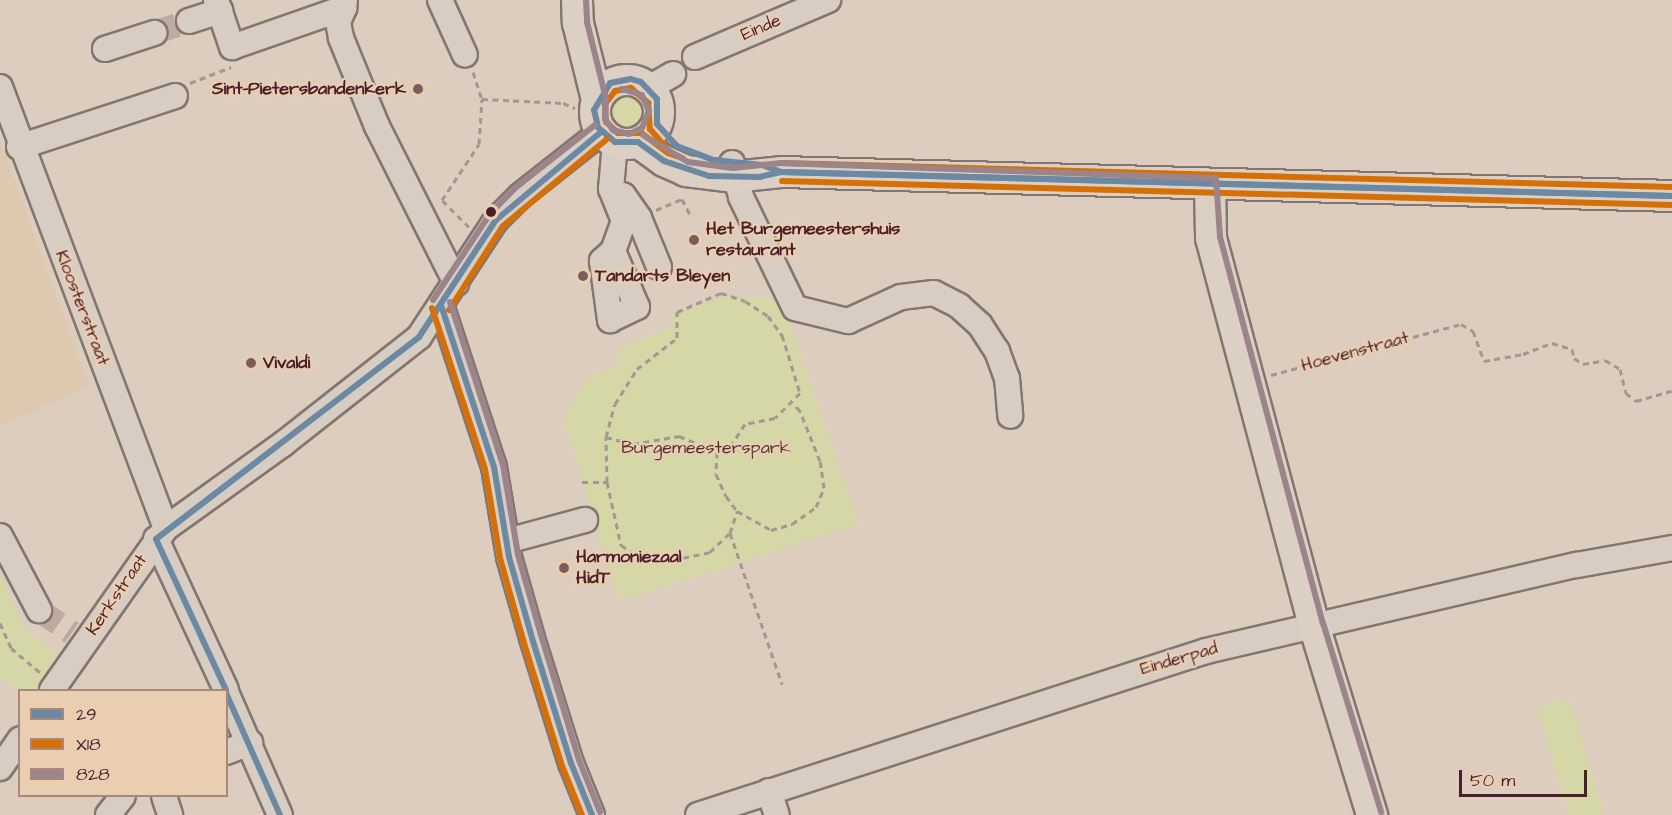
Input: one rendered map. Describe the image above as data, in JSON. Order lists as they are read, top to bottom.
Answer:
{
  "streets": {
    "street": [
      "Einde",
      "Kloosterstraat",
      "Kerkstraat",
      "Einderpad"
    ],
    "path": ["Hoevenstraat"]
  },
  "crossings": [
    ["Kloosterstraat", "Kerkstraat"]
  ],
  "parks": ["Burgemeesterspark"],
  "places": [
    "Sint-Pietersbandenkerk",
    "Het Burgemeestershuis restaurant",
    "Tandarts Bleyen",
    "Vivaldi",
    "Harmoniezaal HidT"
  ],
  "lines": ["transit line 828", "transit line 29", "transit line X18"],
  "legend": ["29", "X18", "828"],
  "scale_bar": "50 m"
}
